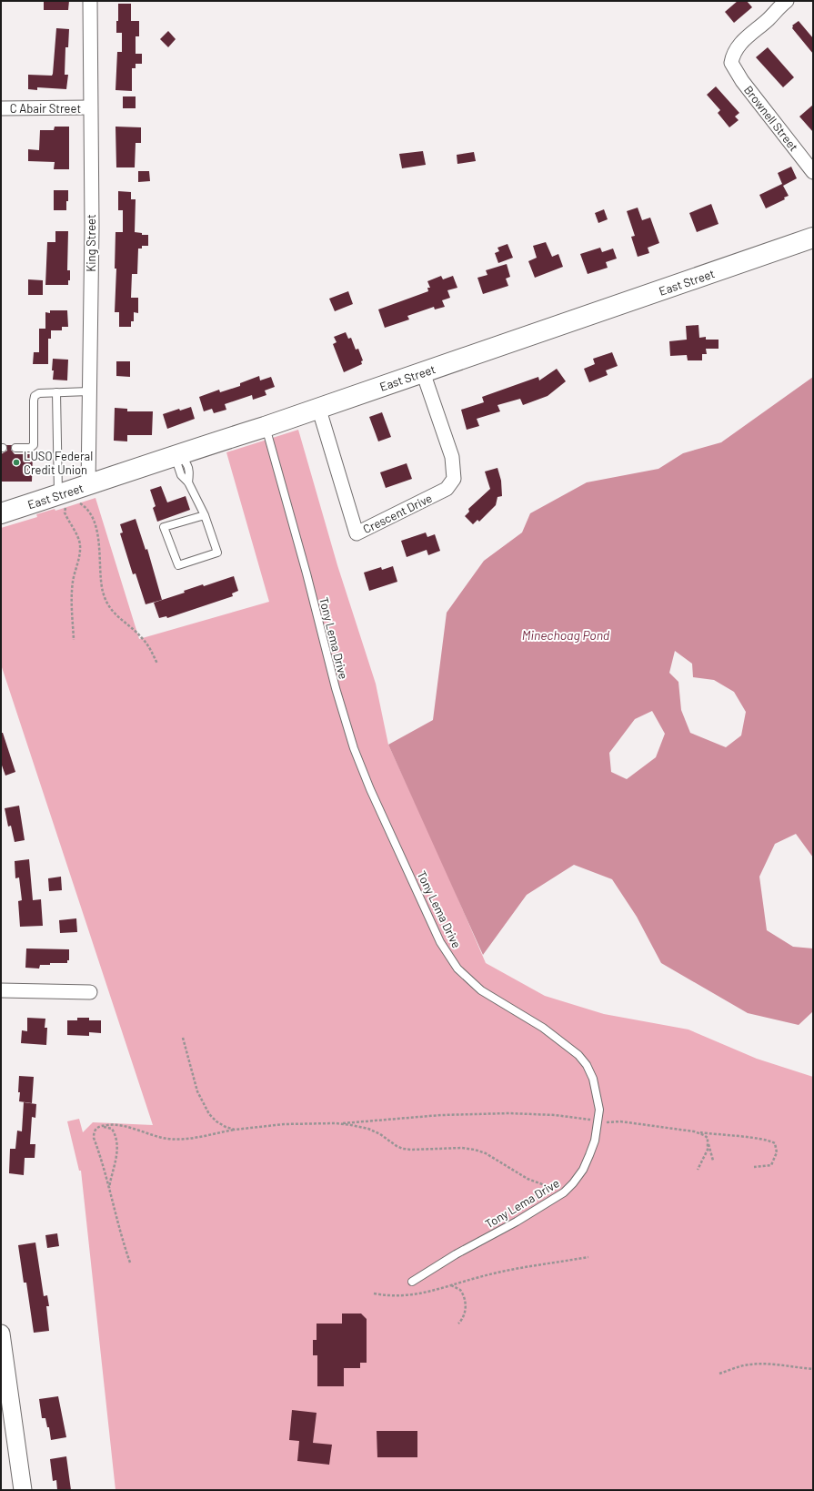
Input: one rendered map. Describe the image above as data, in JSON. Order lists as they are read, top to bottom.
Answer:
{
  "streets": {
    "main road": ["East Street"],
    "street": [
      "C Abair Street",
      "Brownell Street",
      "King Street",
      "Crescent Drive"
    ],
    "lane": ["Tony Lema Drive"]
  },
  "crossings": [
    ["C Abair Street", "King Street"],
    ["King Street", "East Street"],
    ["East Street", "Crescent Drive"],
    ["East Street", "Tony Lema Drive"]
  ],
  "water": ["Minechoag Pond"],
  "places": ["LUSO Federal Credit Union"]
}
